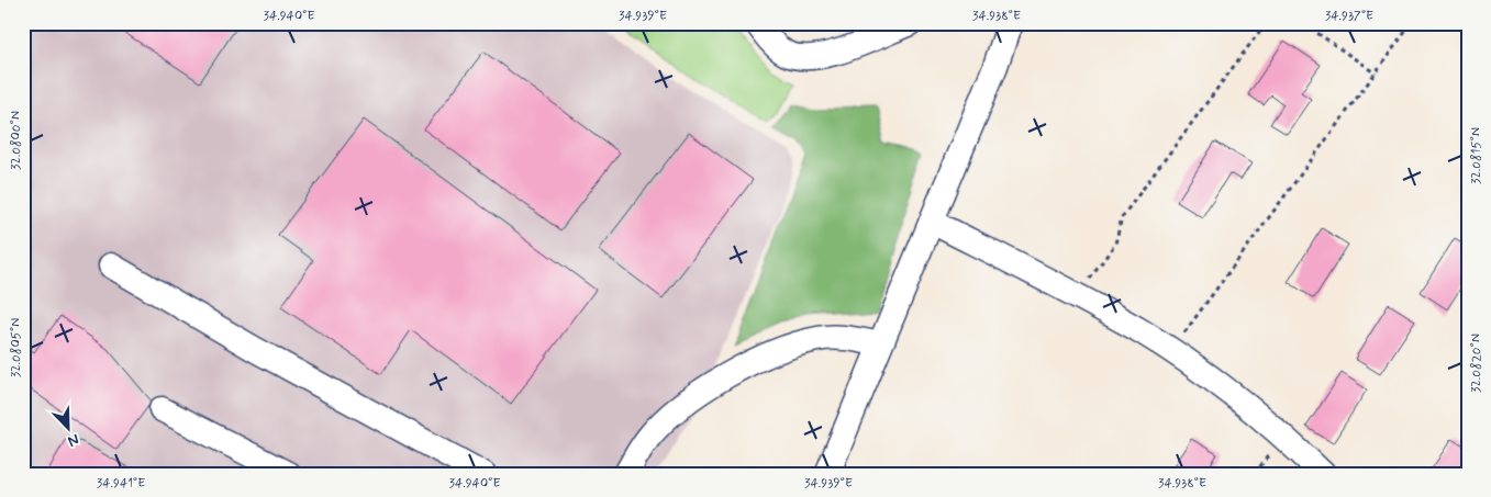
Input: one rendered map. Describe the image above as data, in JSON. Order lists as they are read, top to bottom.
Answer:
{
  "north": "bottom right",
  "coordinates": [
    "34.940°E",
    "34.939°E",
    "34.938°E",
    "34.937°E",
    "32.0800°N",
    "32.0815°N",
    "32.0805°N",
    "32.0820°N",
    "34.941°E"
  ]
}
